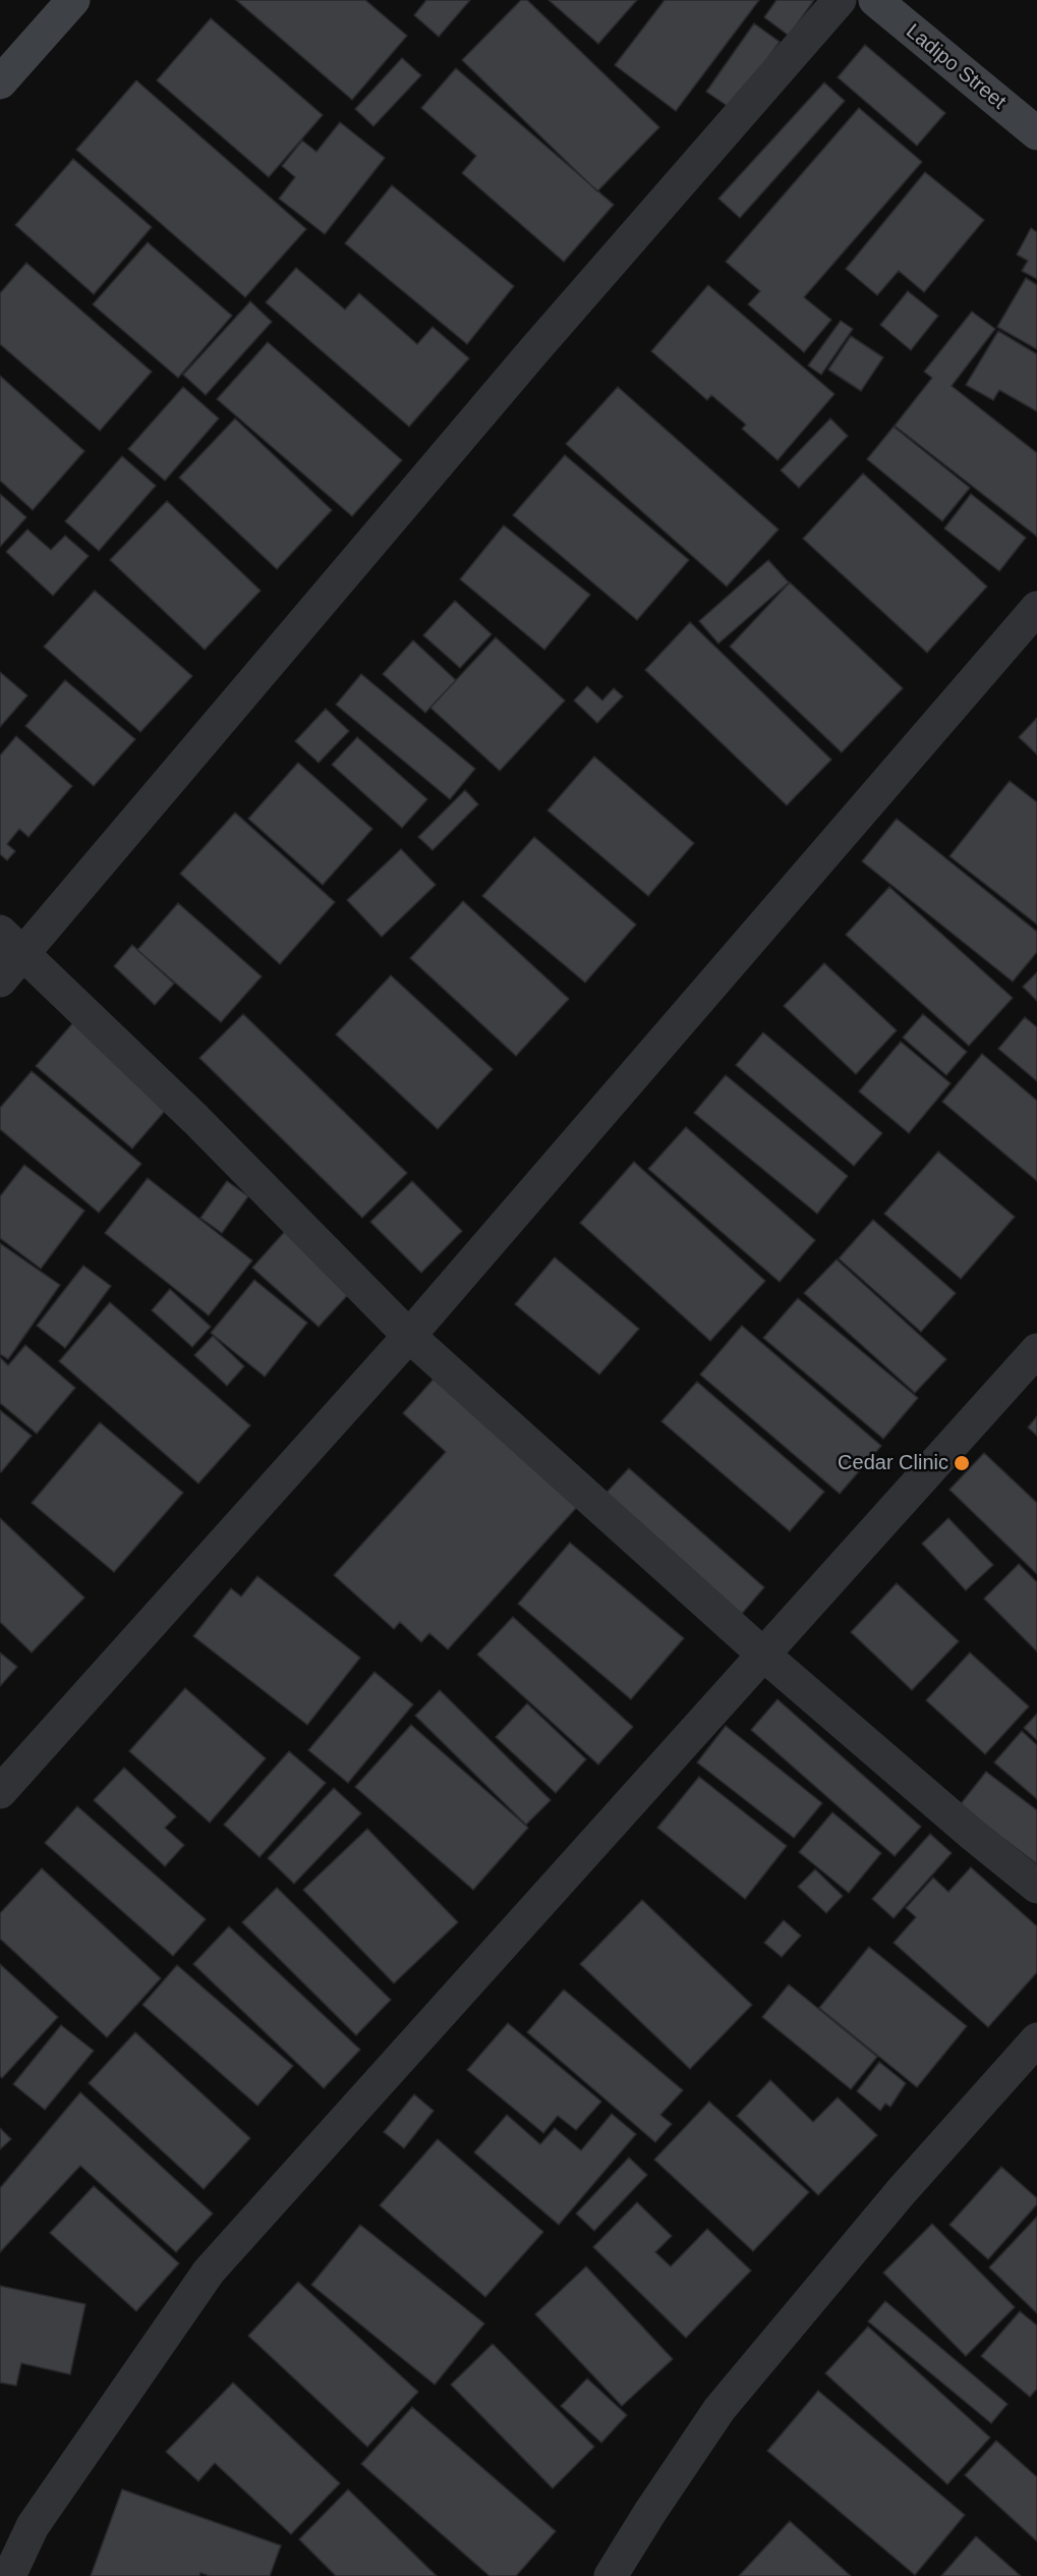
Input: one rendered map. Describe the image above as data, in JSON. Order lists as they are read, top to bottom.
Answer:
{
  "streets": {
    "main road": ["Ladipo Street"]
  },
  "places": ["Cedar Clinic"]
}
